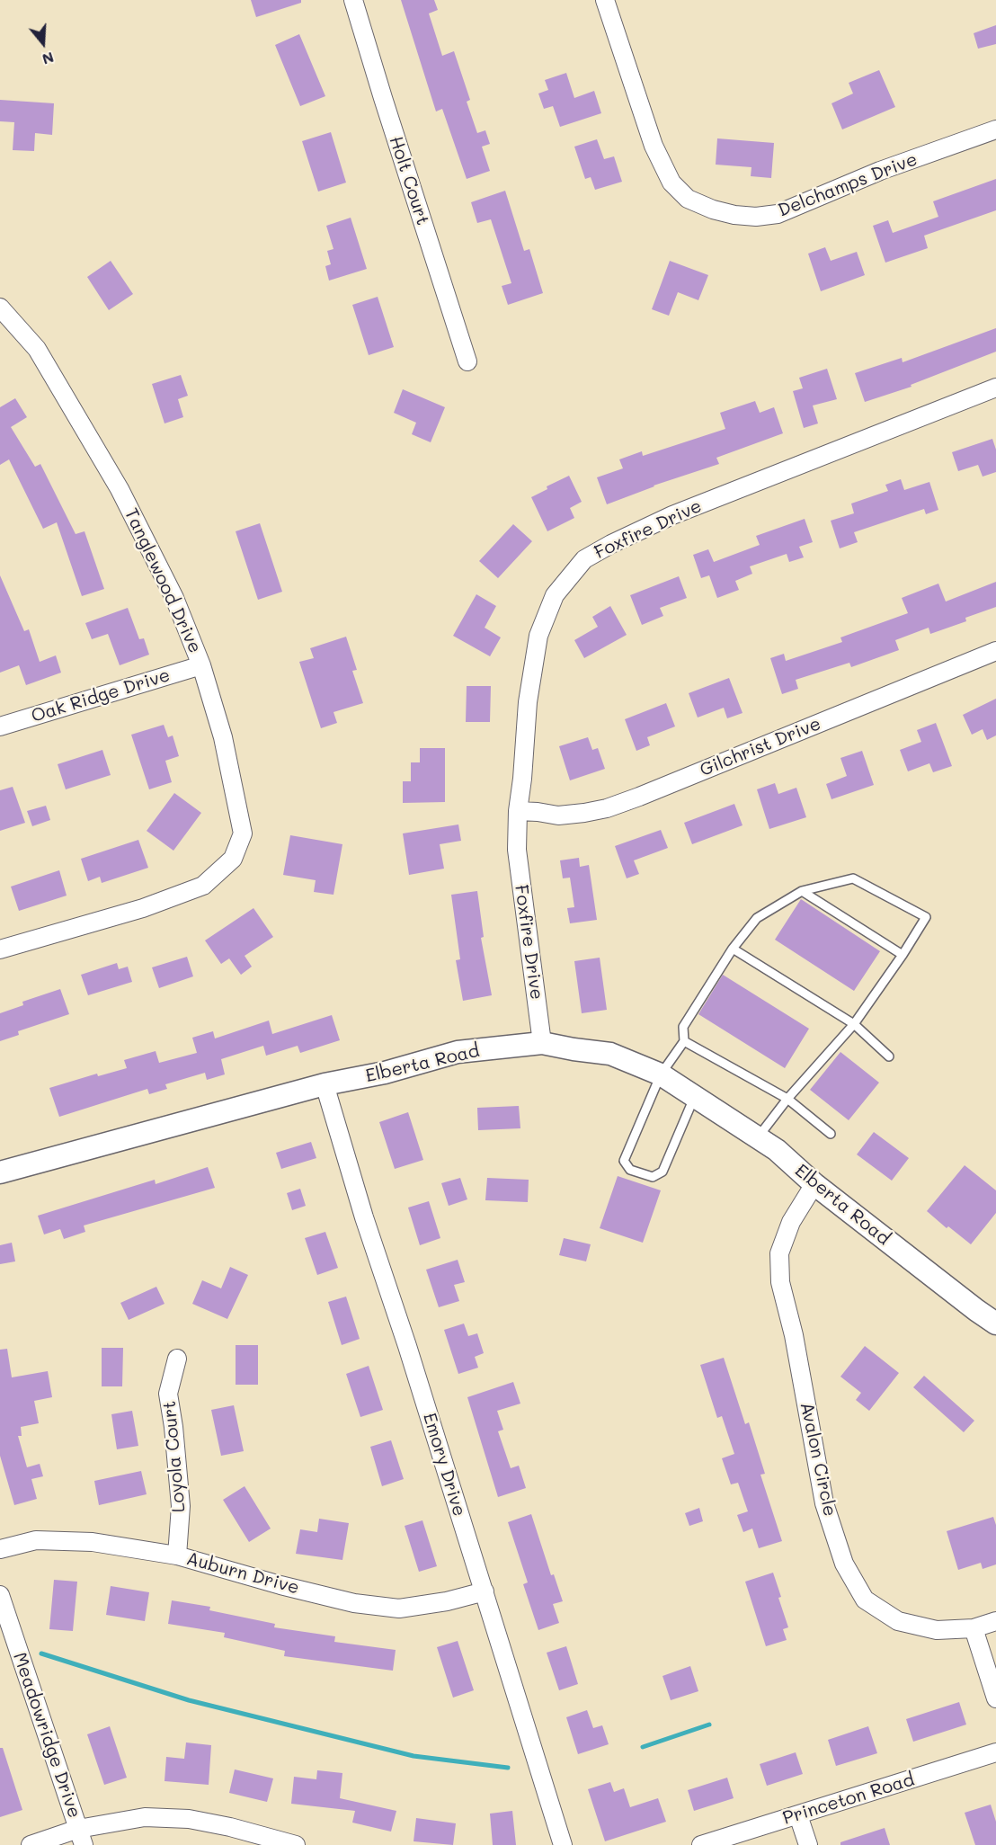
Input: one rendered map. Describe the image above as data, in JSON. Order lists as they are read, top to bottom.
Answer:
{
  "streets": {
    "street": [
      "Holt Court",
      "Delchamps Drive",
      "Foxfire Drive",
      "Tanglewood Drive",
      "Oak Ridge Drive",
      "Gilchrist Drive",
      "Elberta Road",
      "Loyola Court",
      "Avalon Circle",
      "Emory Drive",
      "Auburn Drive",
      "Meadowridge Drive",
      "Princeton Road"
    ]
  },
  "crossings": [
    ["Foxfire Drive", "Gilchrist Drive"],
    ["Foxfire Drive", "Elberta Road"],
    ["Tanglewood Drive", "Oak Ridge Drive"],
    ["Elberta Road", "Avalon Circle"],
    ["Elberta Road", "Emory Drive"],
    ["Loyola Court", "Auburn Drive"],
    ["Emory Drive", "Auburn Drive"]
  ],
  "north": "bottom"
}
